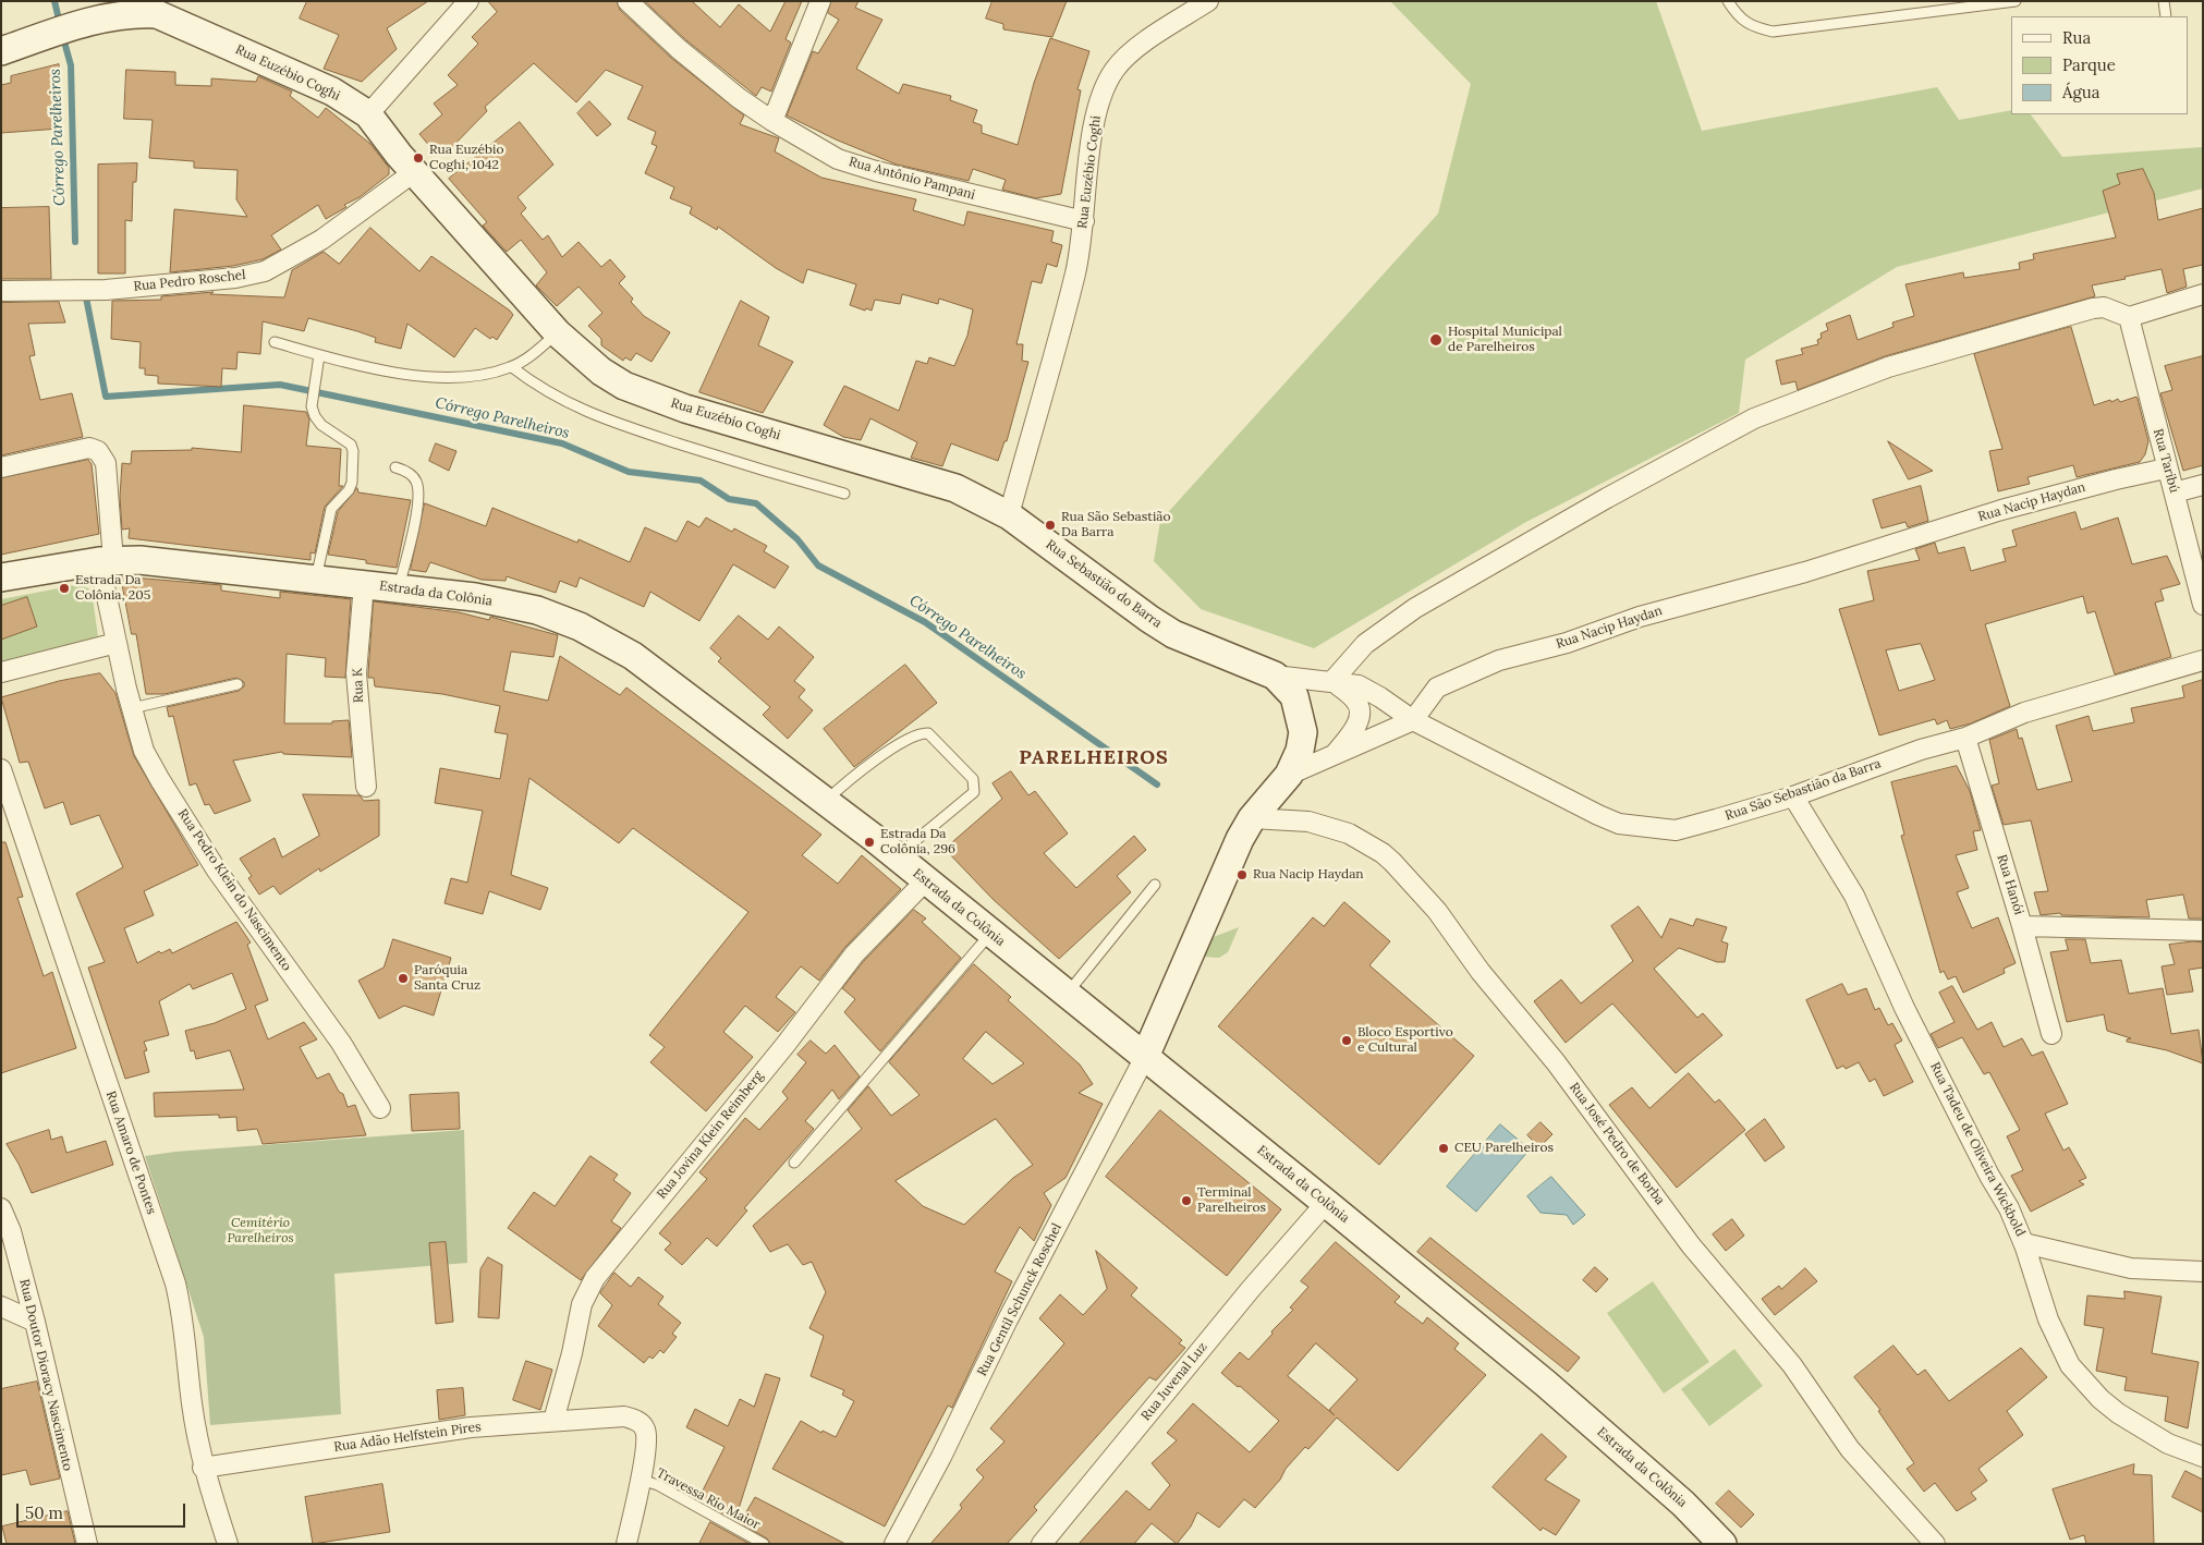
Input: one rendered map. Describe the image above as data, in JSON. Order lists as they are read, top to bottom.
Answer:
{
  "streets": {
    "main road": ["Rua Euzébio Coghi", "Rua Sebastião do Barra", "Estrada da Colônia"],
    "street": [
      "Rua Antônio Pampani",
      "Rua Pedro Roschel",
      "Rua Taribú",
      "Rua Nacip Haydan",
      "Rua K",
      "Rua São Sebastião da Barra",
      "Rua Hanói",
      "Rua Pedro Klein do Nascimento",
      "Rua Jovina Klein Reimberg",
      "Rua José Pedro de Borba",
      "Rua Tadeu de Oliveira Wickbold",
      "Rua Amaro de Pontes",
      "Rua Gentil Schunck Roschel",
      "Rua Doutor Dioracy Nascimento",
      "Rua Juvenal Luz",
      "Rua Adão Helfstein Pires"
    ],
    "lane": ["Travessa Rio Maior"]
  },
  "crossings": [
    ["Rua Euzébio Coghi", "Rua Antônio Pampani"],
    ["Rua Euzébio Coghi", "Rua Pedro Roschel"],
    ["Rua Euzébio Coghi", "Rua Sebastião do Barra"],
    ["Rua Taribú", "Rua Nacip Haydan"],
    ["Rua Nacip Haydan", "Rua Sebastião do Barra"],
    ["Rua Nacip Haydan", "Rua São Sebastião da Barra"],
    ["Rua Sebastião do Barra", "Rua São Sebastião da Barra"],
    ["Estrada da Colônia", "Rua K"],
    ["Estrada da Colônia", "Rua Pedro Klein do Nascimento"],
    ["Estrada da Colônia", "Rua Jovina Klein Reimberg"],
    ["Estrada da Colônia", "Rua Gentil Schunck Roschel"],
    ["Estrada da Colônia", "Rua Juvenal Luz"],
    ["Rua São Sebastião da Barra", "Rua Hanói"],
    ["Rua São Sebastião da Barra", "Rua Tadeu de Oliveira Wickbold"],
    ["Rua Jovina Klein Reimberg", "Rua Adão Helfstein Pires"],
    ["Rua Amaro de Pontes", "Rua Adão Helfstein Pires"],
    ["Rua Adão Helfstein Pires", "Travessa Rio Maior"]
  ],
  "districts": ["PARELHEIROS"],
  "water": ["Córrego Parelheiros"],
  "parks": ["Cemitério Parelheiros"],
  "places": [
    "Rua Euzébio Coghi, 1042",
    "Hospital Municipal de Parelheiros",
    "Rua São Sebastião Da Barra",
    "Estrada Da Colônia, 205",
    "Estrada Da Colônia, 296",
    "Rua Nacip Haydan",
    "Paróquia Santa Cruz",
    "Bloco Esportivo e Cultural",
    "CEU Parelheiros",
    "Terminal Parelheiros"
  ],
  "legend": ["Rua", "Parque", "Água"],
  "scale_bar": "50 m"
}
